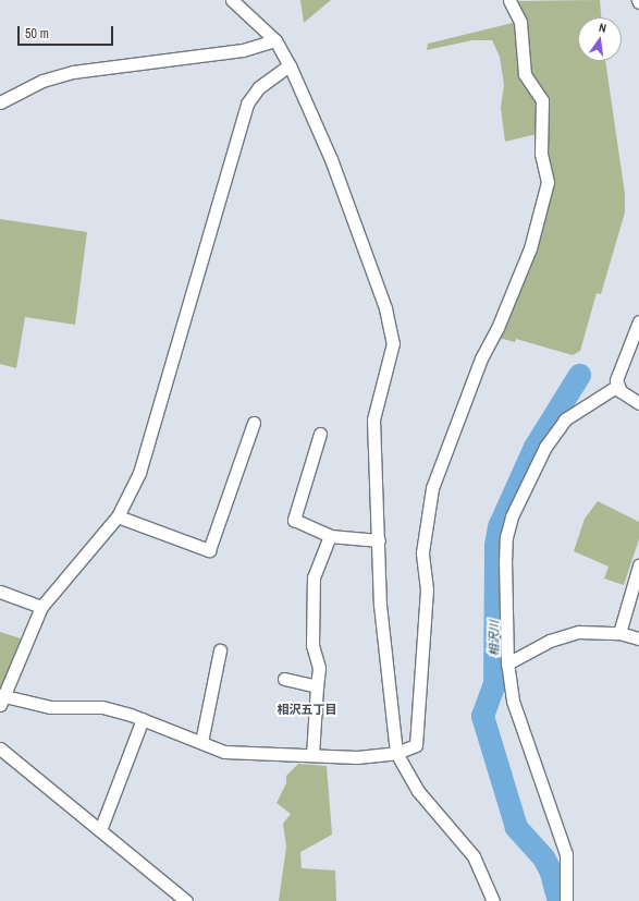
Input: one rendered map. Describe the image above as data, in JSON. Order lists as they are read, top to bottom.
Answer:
{
  "districts": ["相沢五丁目"],
  "water": ["相沢川"],
  "scale_bar": "50 m",
  "north": "top"
}
